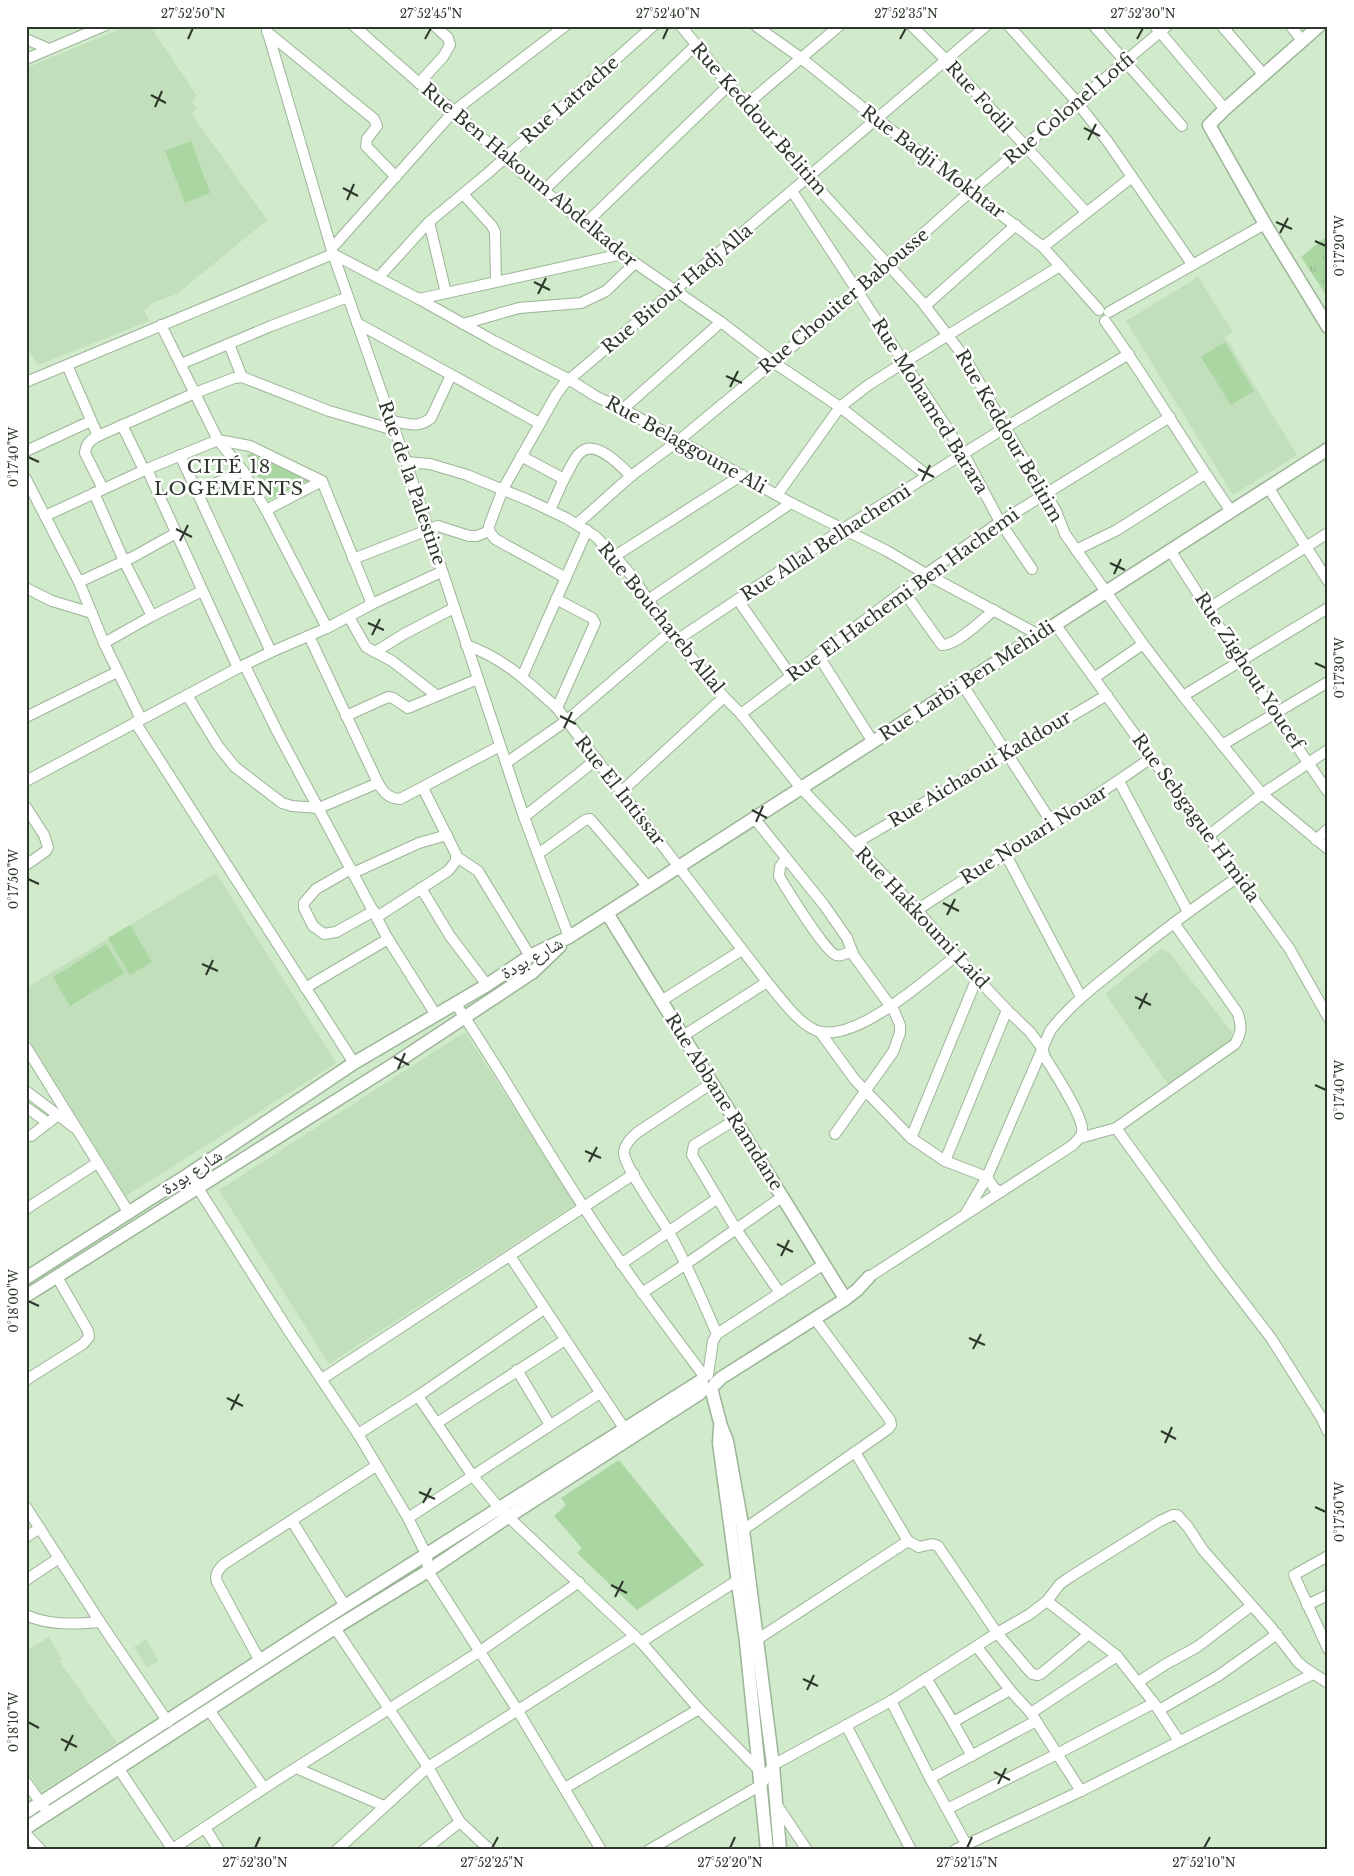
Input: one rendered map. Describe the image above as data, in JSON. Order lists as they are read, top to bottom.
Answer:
{
  "streets": {
    "street": [
      "Rue Fodil",
      "Rue Latrache",
      "Rue Colonel Lotfi",
      "Rue Keddour Belitim",
      "Rue Badji Mokhtar",
      "Rue Ben Hakoum Abdelkader",
      "Rue Bitour Hadj Alla",
      "Rue Chouiter Babousse",
      "Rue Mohamed Barara",
      "Rue Belaggoune Ali",
      "Rue de la Palestine",
      "Rue Allal Belhachemi",
      "Rue El Hachemi Ben Hachemi",
      "Rue Bouchareb Allal",
      "Rue Zighout Youcef",
      "Rue Larbi Ben Mehidi",
      "Rue Aichaoui Kaddour",
      "Rue El Intissar",
      "Rue Sebgague H'mida",
      "Rue Nouari Nouar",
      "Rue Hakkoumi Laid",
      "شارع بودة",
      "Rue Abbane Ramdane"
    ]
  },
  "crossings": [
    ["Rue Fodil", "Rue Colonel Lotfi"],
    ["Rue Fodil", "Rue Bitour Hadj Alla"],
    ["Rue Latrache", "Rue Ben Hakoum Abdelkader"],
    ["Rue Latrache", "Rue Belaggoune Ali"],
    ["Rue Colonel Lotfi", "Rue Badji Mokhtar"],
    ["Rue Colonel Lotfi", "Rue Chouiter Babousse"],
    ["Rue Keddour Belitim", "Rue Bitour Hadj Alla"],
    ["Rue Keddour Belitim", "Rue Chouiter Babousse"],
    ["Rue Keddour Belitim", "Rue Allal Belhachemi"],
    ["Rue Keddour Belitim", "Rue El Hachemi Ben Hachemi"],
    ["Rue Keddour Belitim", "Rue Larbi Ben Mehidi"],
    ["Rue Badji Mokhtar", "Rue Bitour Hadj Alla"],
    ["Rue Badji Mokhtar", "Rue Chouiter Babousse"],
    ["Rue Badji Mokhtar", "Rue Allal Belhachemi"],
    ["Rue Badji Mokhtar", "Rue El Hachemi Ben Hachemi"],
    ["Rue Badji Mokhtar", "Rue Larbi Ben Mehidi"],
    ["Rue Ben Hakoum Abdelkader", "Rue Bitour Hadj Alla"],
    ["Rue Ben Hakoum Abdelkader", "Rue Chouiter Babousse"],
    ["Rue Ben Hakoum Abdelkader", "Rue Allal Belhachemi"],
    ["Rue Bitour Hadj Alla", "Rue Mohamed Barara"],
    ["Rue Bitour Hadj Alla", "Rue Belaggoune Ali"],
    ["Rue Bitour Hadj Alla", "Rue Bouchareb Allal"],
    ["Rue Chouiter Babousse", "Rue Mohamed Barara"],
    ["Rue Chouiter Babousse", "Rue Belaggoune Ali"],
    ["Rue Chouiter Babousse", "Rue Bouchareb Allal"],
    ["Rue Mohamed Barara", "Rue Allal Belhachemi"],
    ["Rue Mohamed Barara", "Rue El Hachemi Ben Hachemi"],
    ["Rue Belaggoune Ali", "Rue de la Palestine"],
    ["Rue Belaggoune Ali", "Rue Allal Belhachemi"],
    ["Rue Belaggoune Ali", "Rue El Hachemi Ben Hachemi"],
    ["Rue Belaggoune Ali", "Rue Larbi Ben Mehidi"],
    ["Rue de la Palestine", "Rue Bouchareb Allal"],
    ["Rue de la Palestine", "Rue Larbi Ben Mehidi"],
    ["Rue de la Palestine", "Rue El Intissar"],
    ["Rue de la Palestine", "شارع بودة"],
    ["Rue Allal Belhachemi", "Rue Bouchareb Allal"],
    ["Rue El Hachemi Ben Hachemi", "Rue Bouchareb Allal"],
    ["Rue Bouchareb Allal", "Rue Larbi Ben Mehidi"],
    ["Rue Bouchareb Allal", "Rue Hakkoumi Laid"],
    ["Rue Zighout Youcef", "Rue Larbi Ben Mehidi"],
    ["Rue Larbi Ben Mehidi", "Rue El Intissar"],
    ["Rue Larbi Ben Mehidi", "Rue Sebgague H'mida"],
    ["Rue Larbi Ben Mehidi", "Rue Hakkoumi Laid"],
    ["Rue Larbi Ben Mehidi", "شارع بودة"],
    ["Rue Larbi Ben Mehidi", "Rue Abbane Ramdane"],
    ["Rue Aichaoui Kaddour", "Rue Sebgague H'mida"],
    ["Rue Aichaoui Kaddour", "Rue Hakkoumi Laid"],
    ["Rue Sebgague H'mida", "Rue Nouari Nouar"],
    ["Rue Nouari Nouar", "Rue Hakkoumi Laid"]
  ],
  "districts": ["CITÉ 18 LOGEMENTS"],
  "coordinates": [
    "27°52'50\"N",
    "27°52'45\"N",
    "27°52'40\"N",
    "27°52'35\"N",
    "27°52'30\"N",
    "0°17'20\"W",
    "0°17'40\"W",
    "0°17'30\"W",
    "0°17'50\"W",
    "0°18'00\"W",
    "0°18'10\"W",
    "27°52'25\"N",
    "27°52'20\"N",
    "27°52'15\"N",
    "27°52'10\"N"
  ]
}
